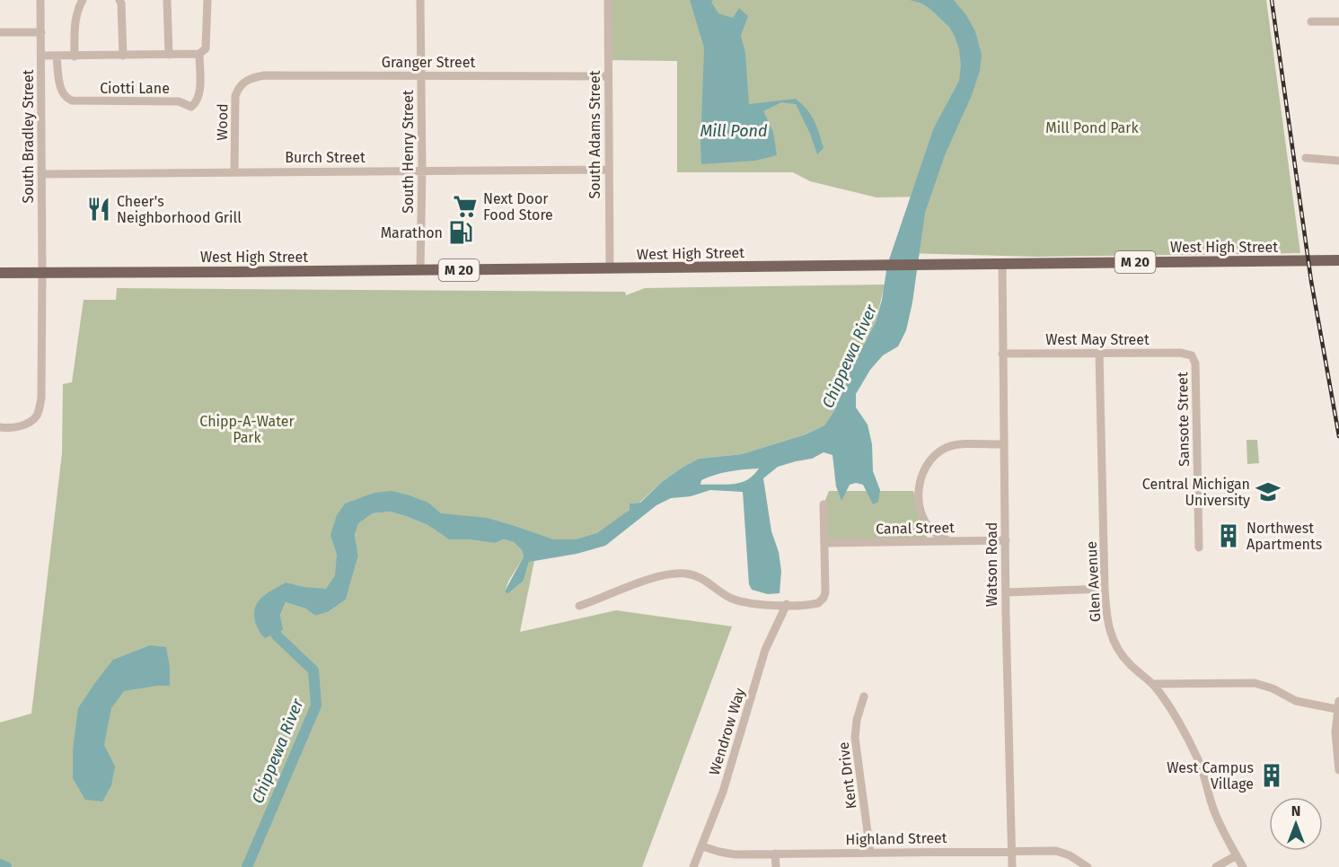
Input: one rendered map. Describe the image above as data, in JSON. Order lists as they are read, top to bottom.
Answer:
{
  "streets": {
    "main road": ["West High Street", "M 20"],
    "street": [
      "Granger Street",
      "Ciotti Lane",
      "Wood",
      "South Adams Street",
      "South Bradley Street",
      "South Henry Street",
      "Burch Street",
      "West May Street",
      "Sansote Street",
      "Canal Street",
      "Watson Road",
      "Glen Avenue",
      "Wendrow Way",
      "Kent Drive",
      "Highland Street"
    ]
  },
  "crossings": [
    ["Granger Street", "Wood"],
    ["Granger Street", "South Adams Street"],
    ["Granger Street", "South Henry Street"],
    ["Wood", "Burch Street"],
    ["South Adams Street", "Burch Street"],
    ["South Adams Street", "West High Street"],
    ["South Bradley Street", "Burch Street"],
    ["South Bradley Street", "West High Street"],
    ["South Bradley Street", "M 20"],
    ["South Henry Street", "Burch Street"],
    ["South Henry Street", "West High Street"],
    ["West High Street", "M 20"],
    ["West High Street", "Watson Road"],
    ["West May Street", "Sansote Street"],
    ["West May Street", "Watson Road"],
    ["West May Street", "Glen Avenue"],
    ["Canal Street", "Watson Road"],
    ["Watson Road", "Highland Street"],
    ["Wendrow Way", "Highland Street"],
    ["Kent Drive", "Highland Street"]
  ],
  "water": ["Mill Pond", "Chippewa River"],
  "parks": ["Mill Pond Park", "Chipp-A-Water Park"],
  "places": {
    "supermarket": ["Next Door Food Store"],
    "restaurant": ["Cheer's Neighborhood Grill"],
    "fuel station": ["Marathon"],
    "school or university": ["Central Michigan University"],
    "building": ["Northwest Apartments", "West Campus Village"]
  },
  "north": "top"
}
